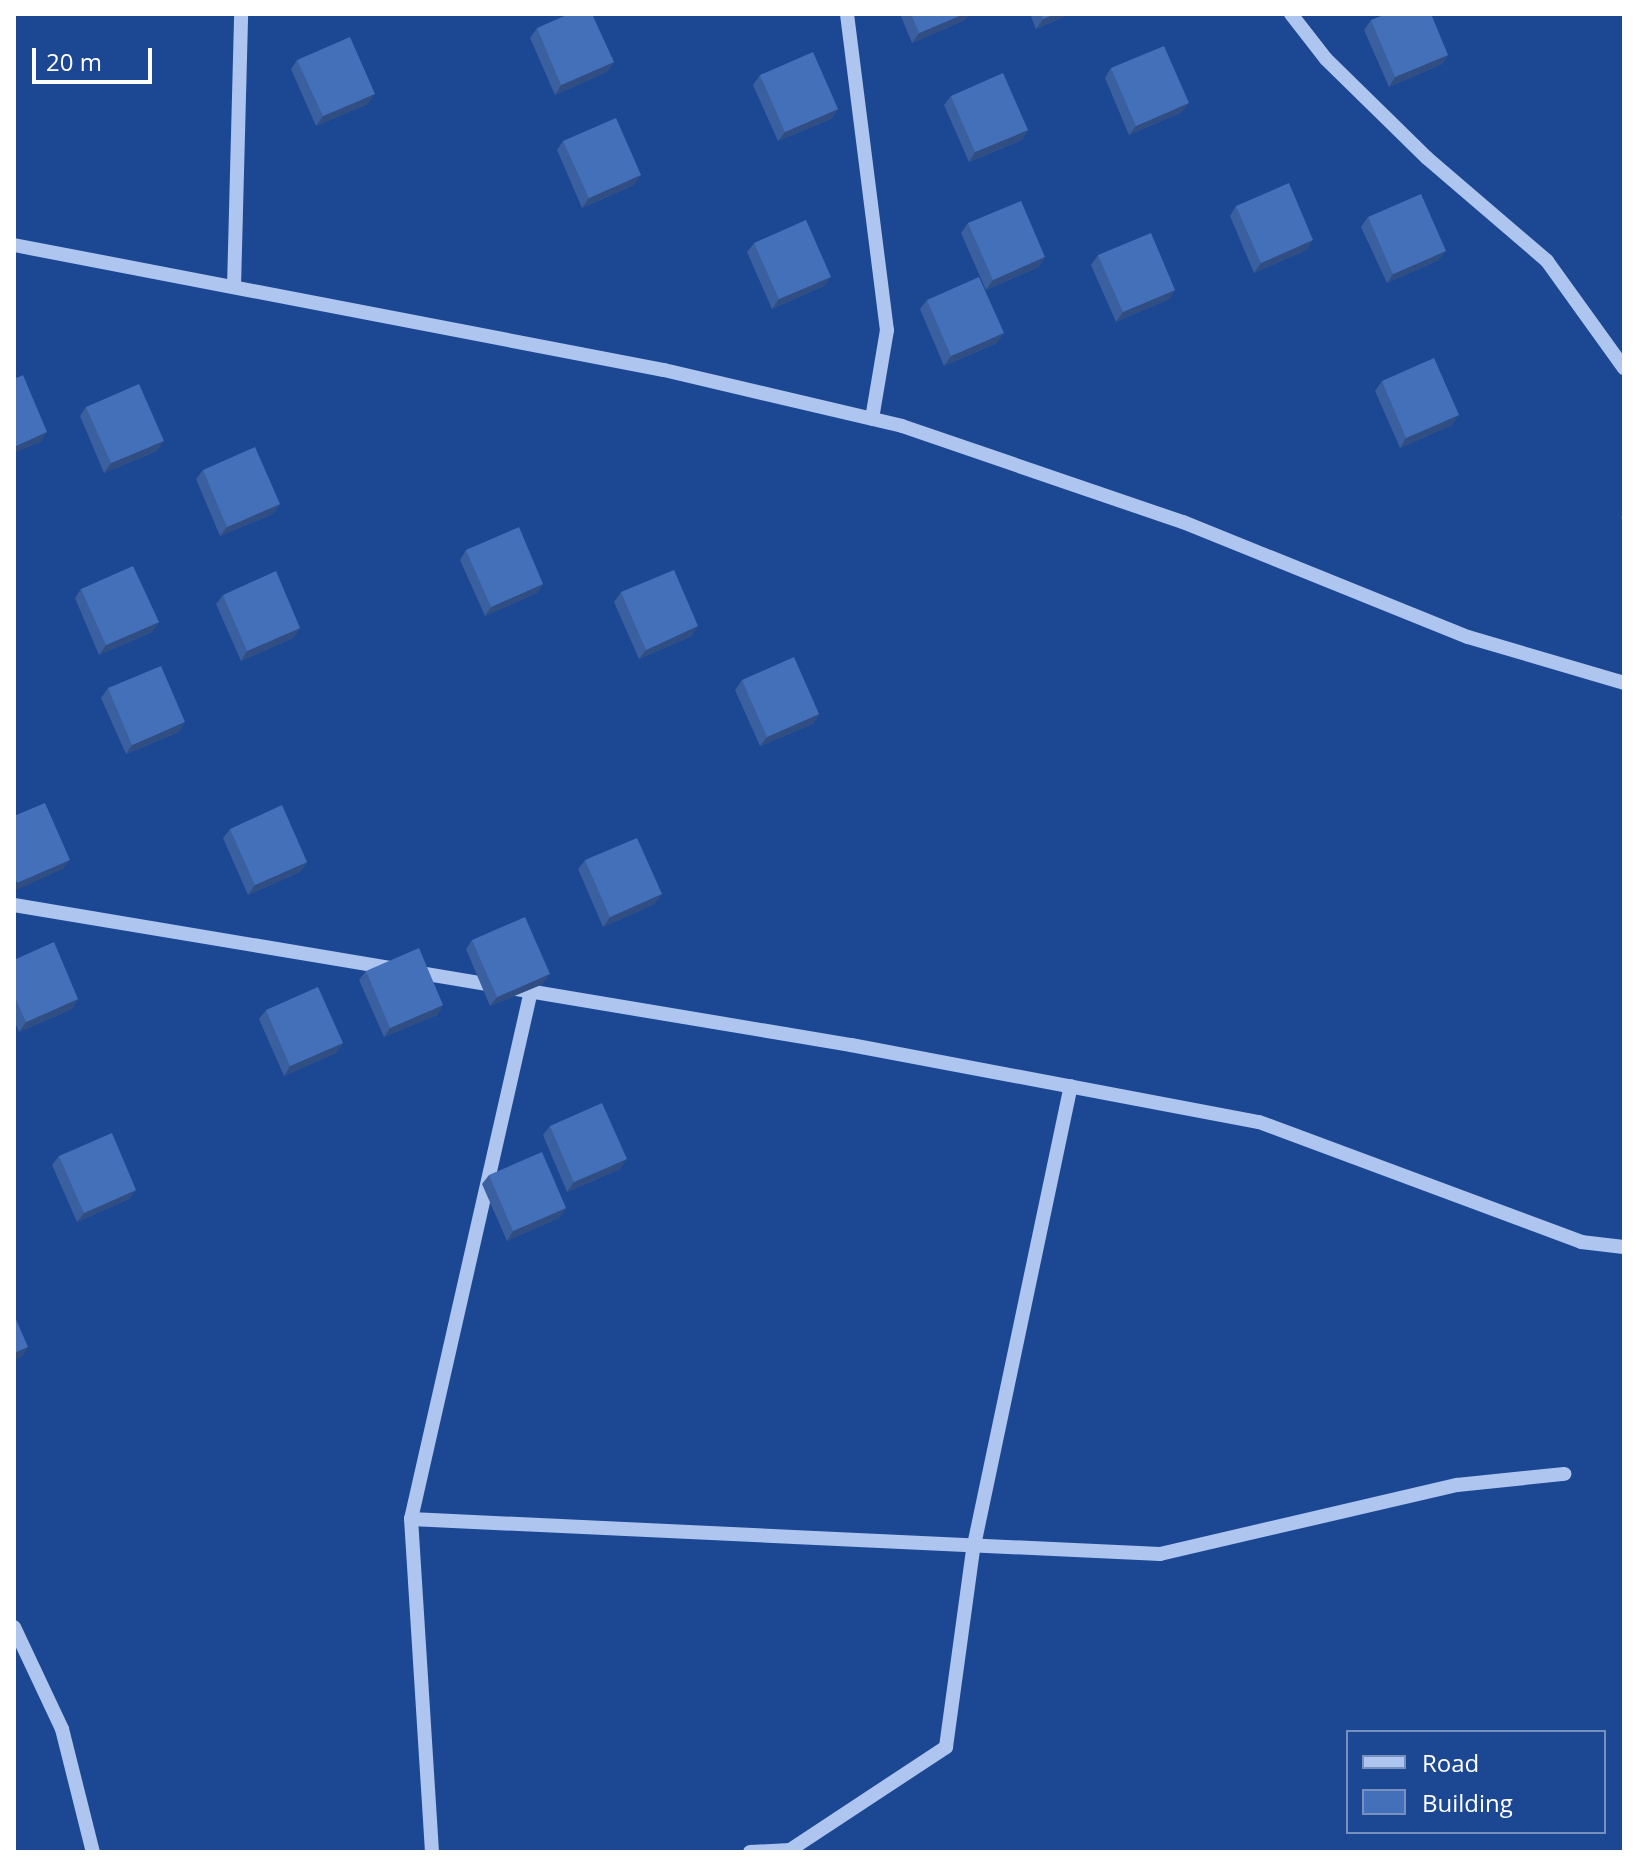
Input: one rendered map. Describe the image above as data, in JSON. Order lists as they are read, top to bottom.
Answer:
{
  "legend": ["Road", "Building"],
  "scale_bar": "20 m"
}
